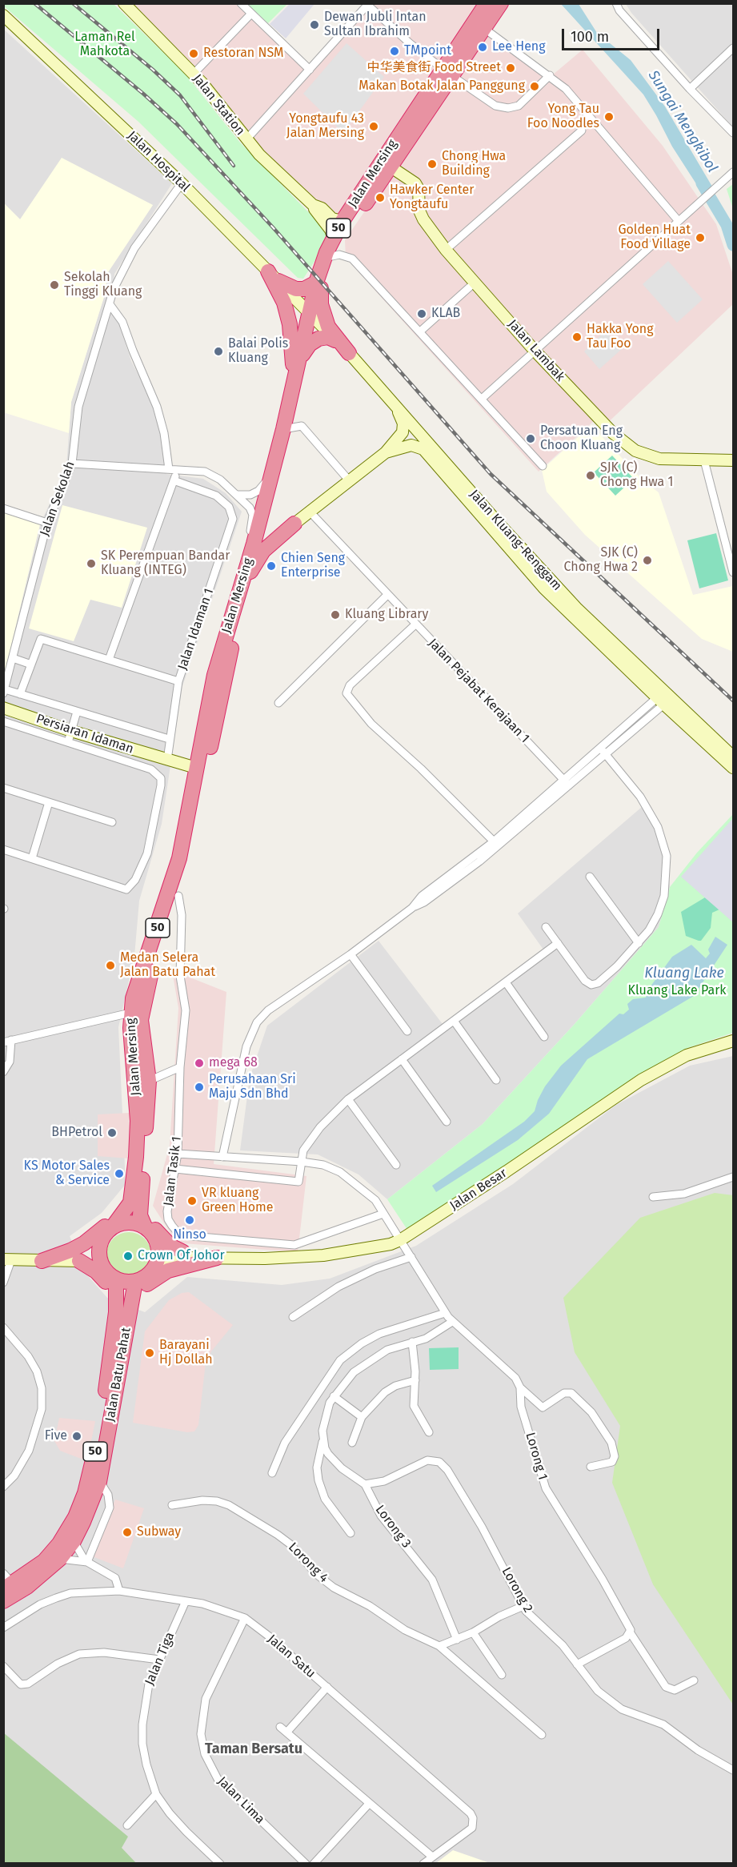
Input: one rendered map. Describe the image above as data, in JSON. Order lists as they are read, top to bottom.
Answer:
{
  "streets": {
    "highway": ["Jalan Mersing", "50", "Jalan Batu Pahat"],
    "main road": [
      "Jalan Station",
      "Jalan Hospital",
      "Jalan Lambak",
      "Jalan Kluang-Renggam",
      "Persiaran Idaman",
      "Jalan Besar"
    ],
    "street": [
      "Jalan Sekolah",
      "Jalan Idaman 1",
      "Jalan Pejabat Kerajaan 1",
      "Jalan Tasik 1",
      "Lorong 1",
      "Lorong 3",
      "Lorong 4",
      "Lorong 2",
      "Jalan Satu",
      "Jalan Tiga",
      "Jalan Lima"
    ]
  },
  "crossings": [
    ["Jalan Station", "Jalan Mersing"],
    ["Jalan Hospital", "Jalan Mersing"],
    ["Jalan Hospital", "Jalan Sekolah"],
    ["Jalan Hospital", "Jalan Kluang-Renggam"],
    ["Jalan Mersing", "50"],
    ["Jalan Mersing", "Jalan Lambak"],
    ["Jalan Mersing", "Jalan Kluang-Renggam"],
    ["Jalan Mersing", "Persiaran Idaman"],
    ["Jalan Mersing", "Jalan Besar"],
    ["Jalan Mersing", "Jalan Batu Pahat"],
    ["50", "Jalan Besar"],
    ["50", "Jalan Batu Pahat"],
    ["Jalan Idaman 1", "Persiaran Idaman"],
    ["Jalan Besar", "Jalan Batu Pahat"],
    ["Lorong 3", "Lorong 2"],
    ["Jalan Satu", "Jalan Tiga"],
    ["Jalan Satu", "Jalan Lima"]
  ],
  "districts": ["Taman Bersatu"],
  "water": ["Sungai Mengkibol", "Kluang Lake"],
  "parks": ["Laman Rel Mahkota", "Kluang Lake Park"],
  "places": [
    "Dewan Jubli Intan Sultan Ibrahim",
    "Lee Heng",
    "TMpoint",
    "Restoran NSM",
    "中华美食街 Food Street",
    "Makan Botak Jalan Panggung",
    "Yong Tau Foo Noodles",
    "Yongtaufu 43 Jalan Mersing",
    "Chong Hwa Building",
    "Hawker Center Yongtaufu",
    "Golden Huat Food Village",
    "Sekolah Tinggi Kluang",
    "KLAB",
    "Hakka Yong Tau Foo",
    "Balai Polis Kluang",
    "Persatuan Eng Choon Kluang",
    "SJK (C) Chong Hwa 1",
    "SJK (C) Chong Hwa 2",
    "SK Perempuan Bandar Kluang (INTEG)",
    "Chien Seng Enterprise",
    "Kluang Library",
    "Medan Selera Jalan Batu Pahat",
    "mega 68",
    "Perusahaan Sri Maju Sdn Bhd",
    "BHPetrol",
    "KS Motor Sales & Service",
    "VR kluang Green Home",
    "Ninso",
    "Crown Of Johor",
    "Barayani Hj Dollah",
    "Five",
    "Subway"
  ],
  "scale_bar": "100 m"
}
